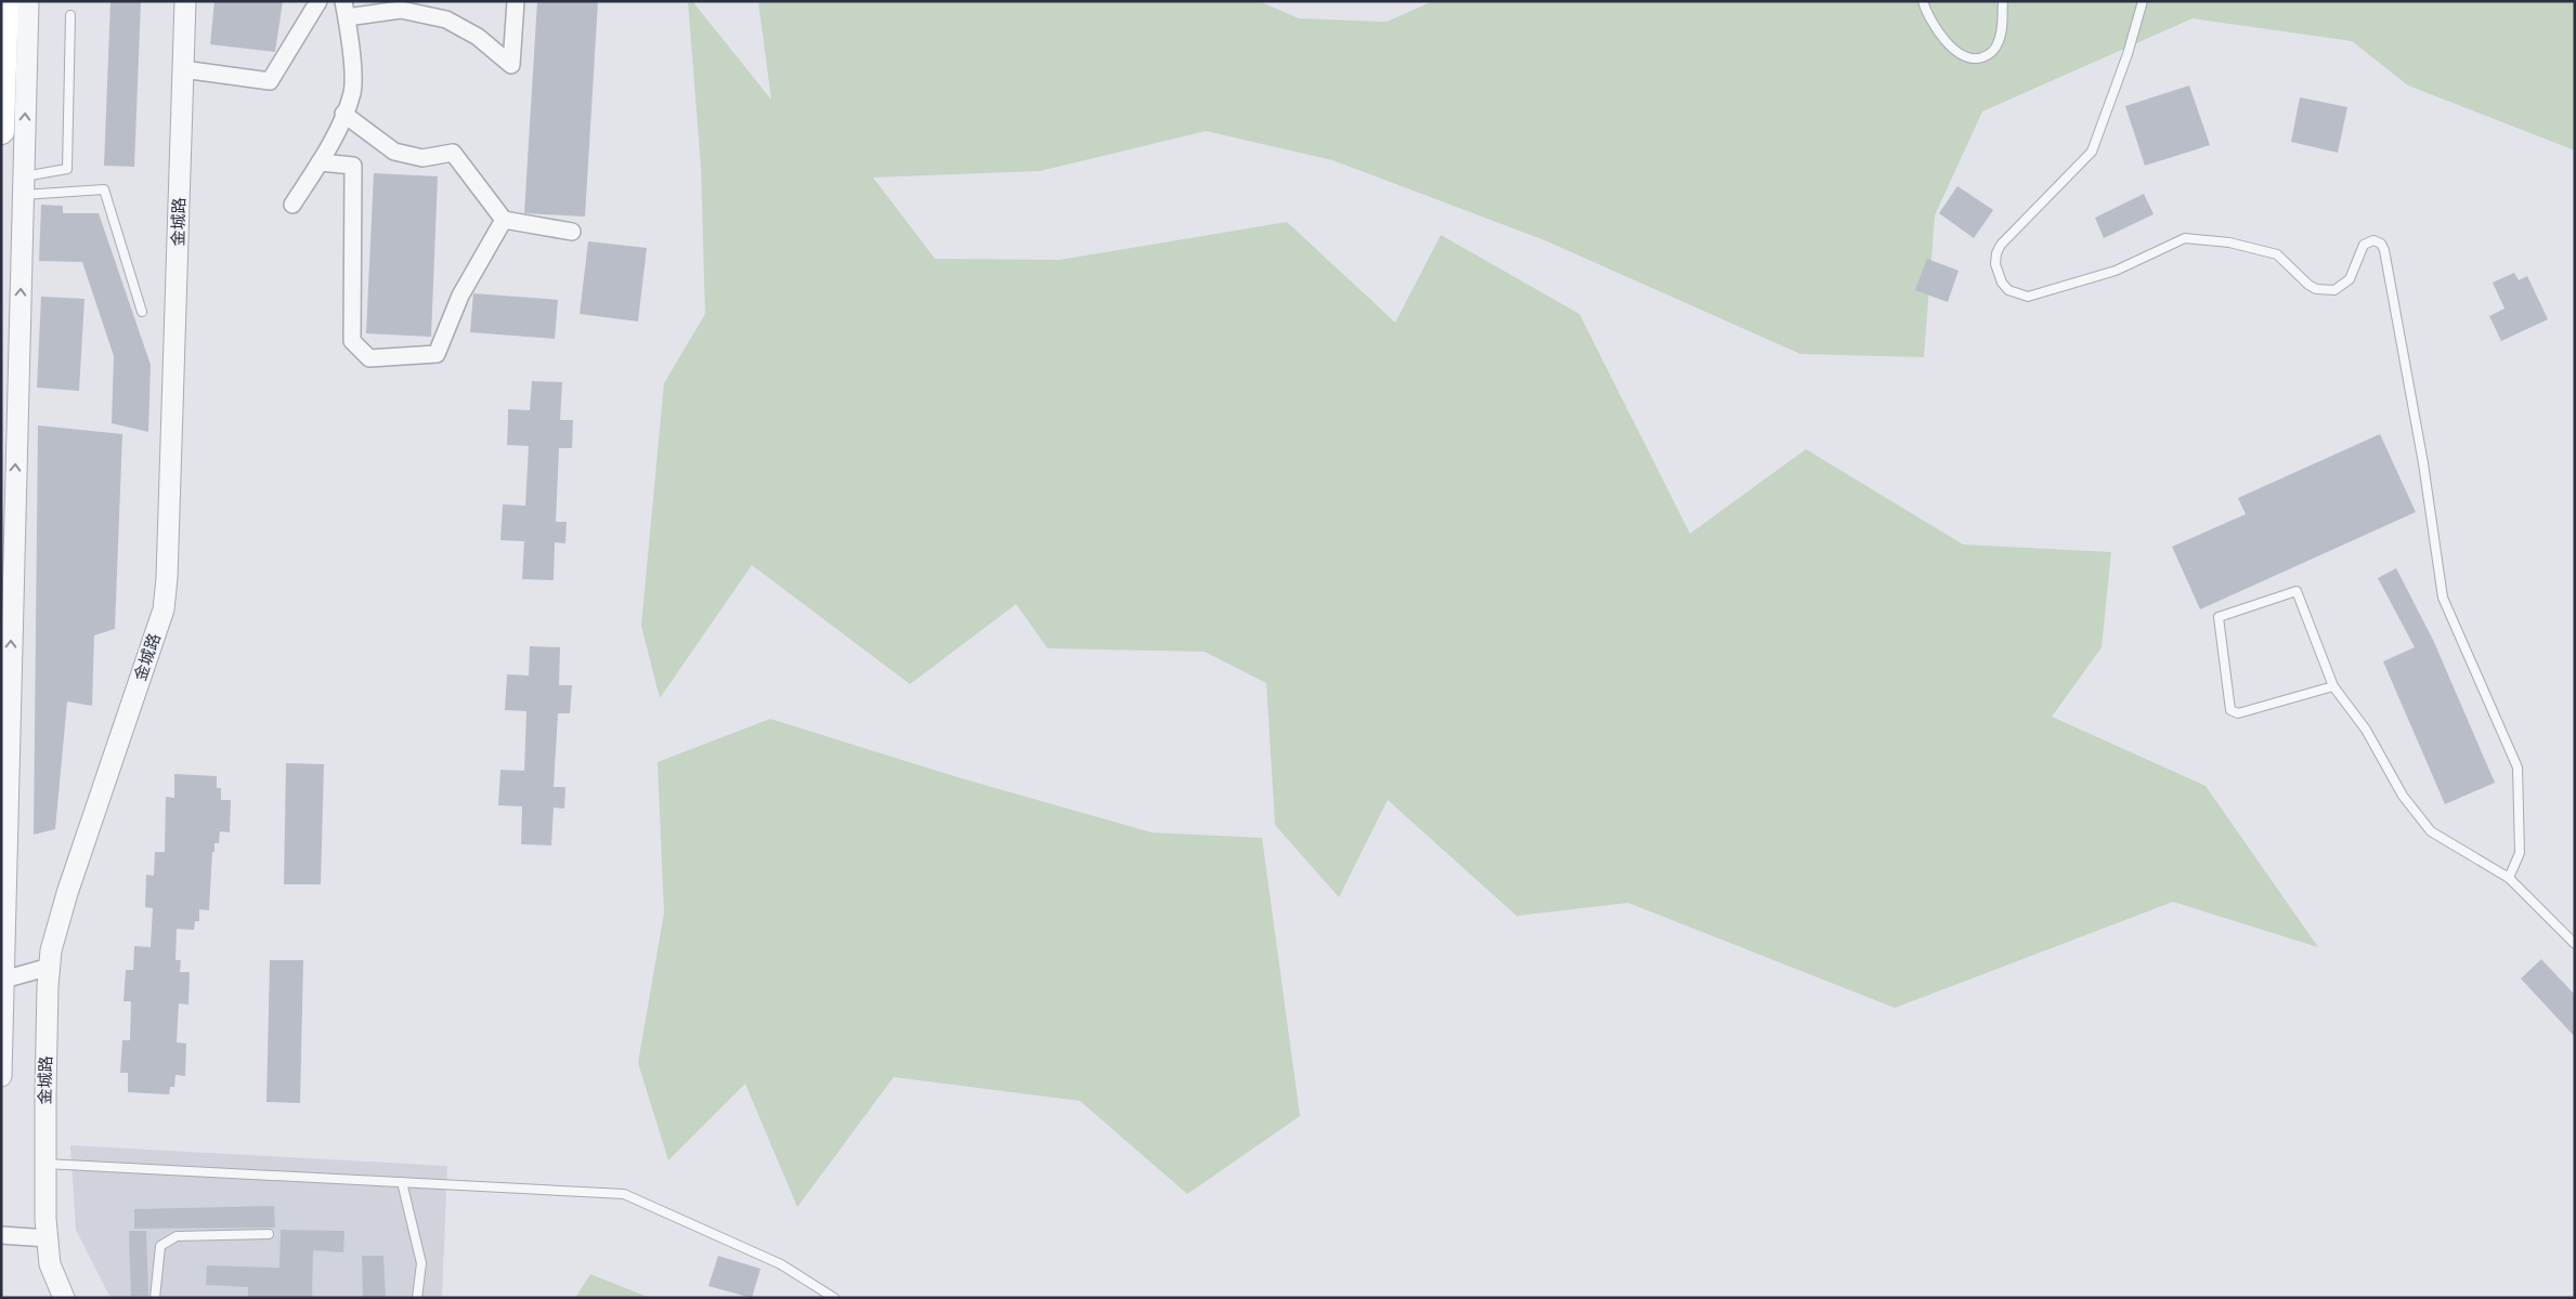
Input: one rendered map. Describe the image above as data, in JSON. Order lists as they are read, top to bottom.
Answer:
{
  "streets": {
    "street": ["金城路"]
  }
}
